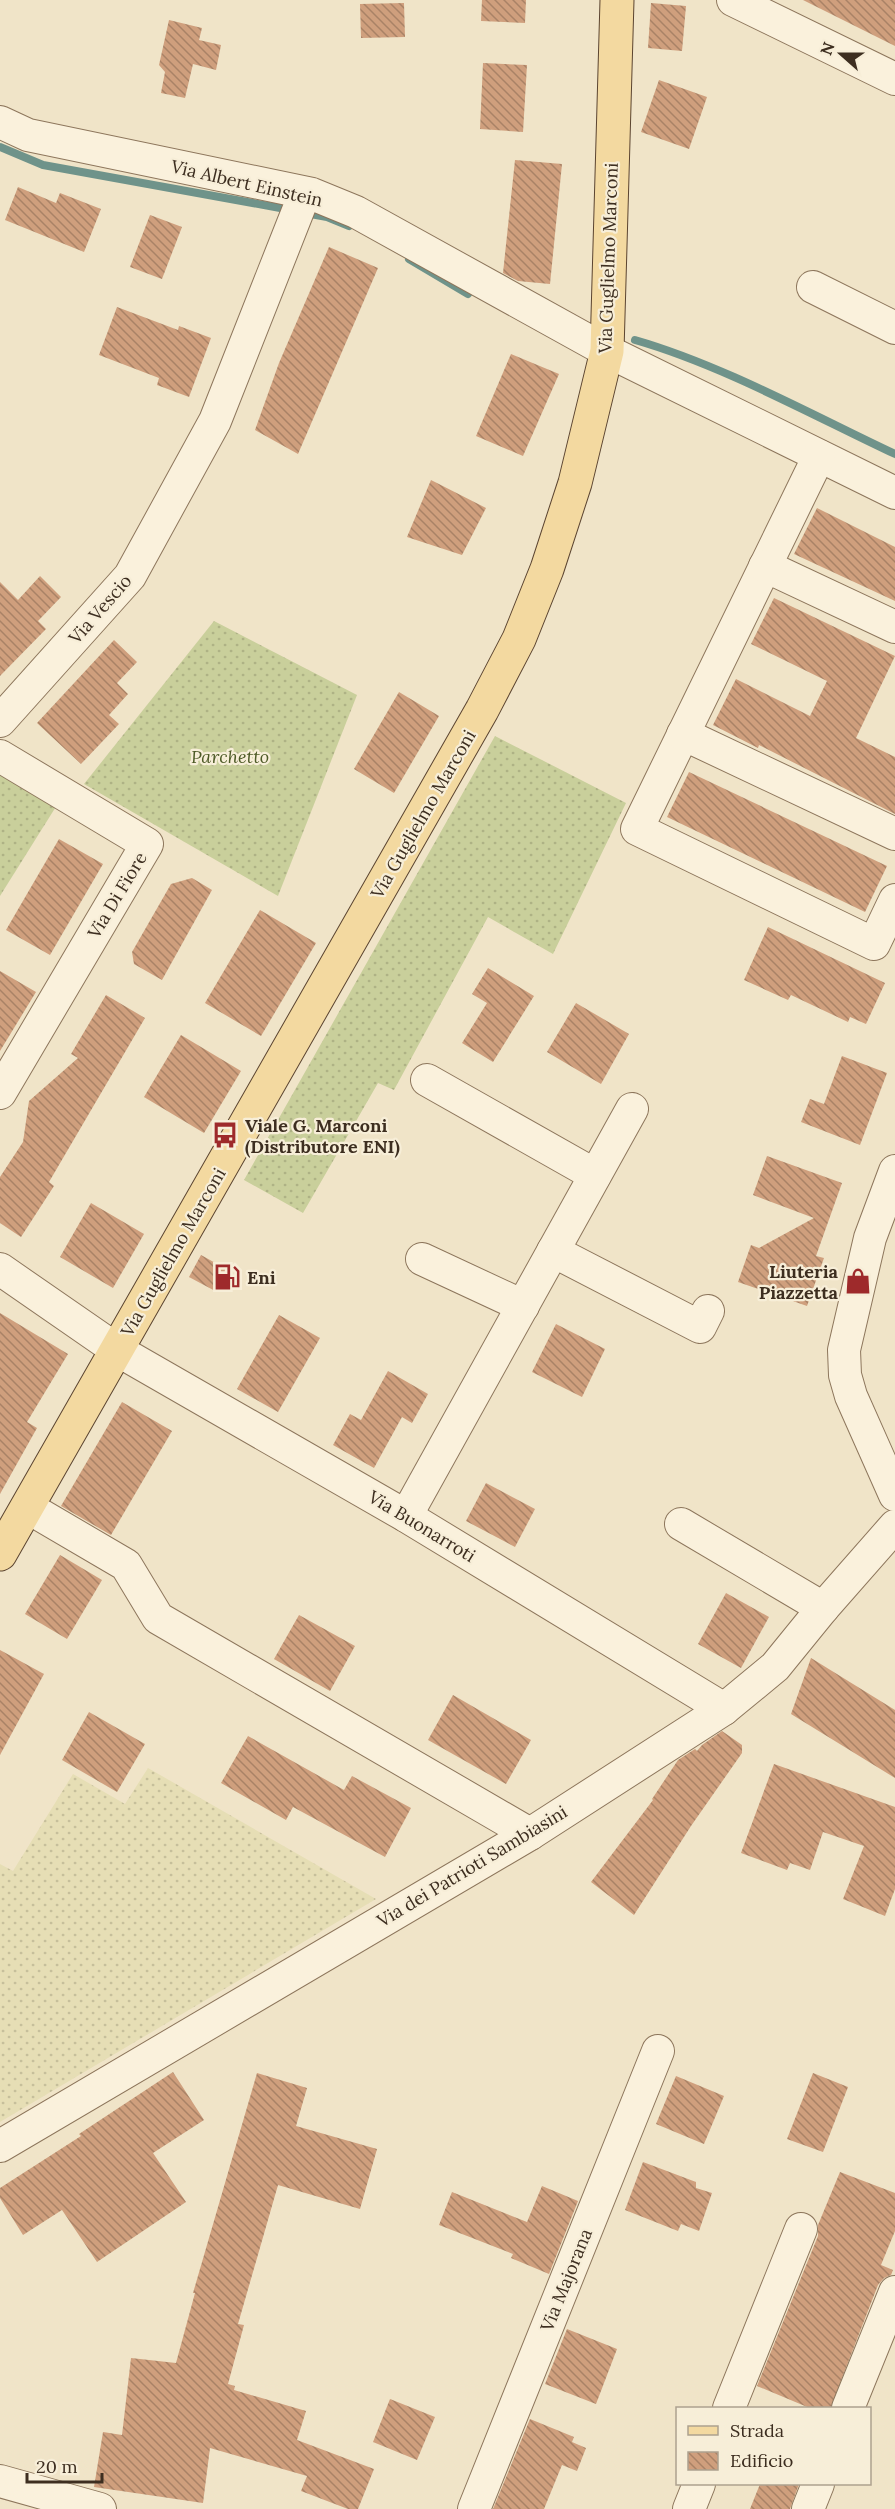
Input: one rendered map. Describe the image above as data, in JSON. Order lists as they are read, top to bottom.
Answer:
{
  "streets": {
    "main road": ["Via Guglielmo Marconi"],
    "street": [
      "Via Albert Einstein",
      "Via Vescio",
      "Via Di Fiore",
      "Via Buonarroti",
      "Via dei Patrioti Sambiasini",
      "Via Majorana"
    ]
  },
  "crossings": [
    ["Via Albert Einstein", "Via Guglielmo Marconi"],
    ["Via Albert Einstein", "Via Vescio"],
    ["Via Guglielmo Marconi", "Via Buonarroti"],
    ["Via Buonarroti", "Via dei Patrioti Sambiasini"]
  ],
  "parks": ["Parchetto"],
  "places": {
    "bus stop": ["Viale G. Marconi (Distributore ENI)"],
    "fuel station": ["Eni"],
    "shop": ["Liuteria Piazzetta"]
  },
  "legend": ["Strada", "Edificio"],
  "scale_bar": "20 m",
  "north": "left"
}
